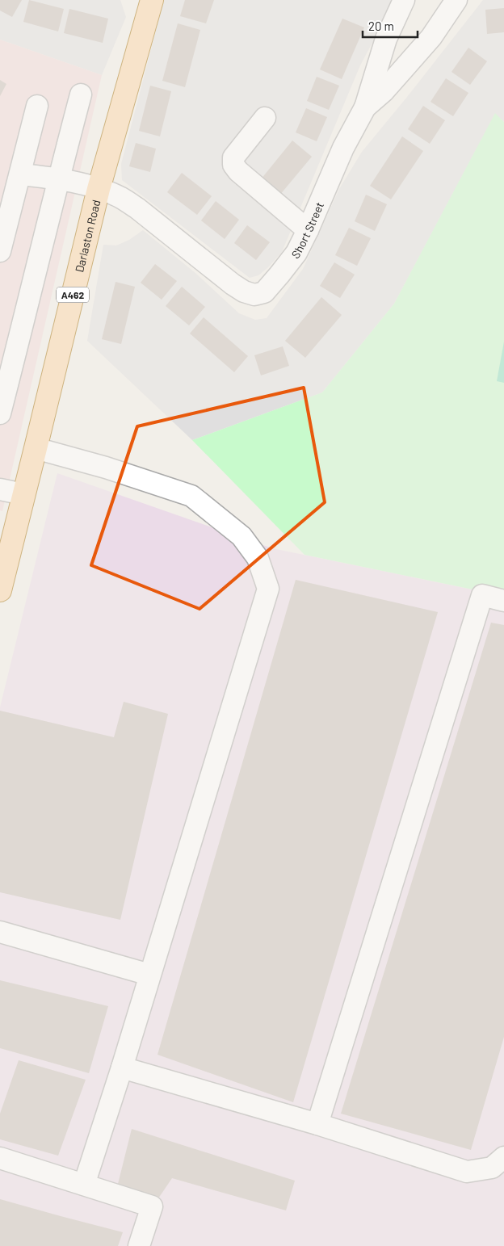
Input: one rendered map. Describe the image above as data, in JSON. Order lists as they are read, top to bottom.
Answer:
{
  "streets": {
    "main road": ["Darlaston Road", "A462"],
    "street": ["Short Street"]
  },
  "crossings": [
    ["Short Street", "Darlaston Road"]
  ],
  "scale_bar": "20 m"
}
